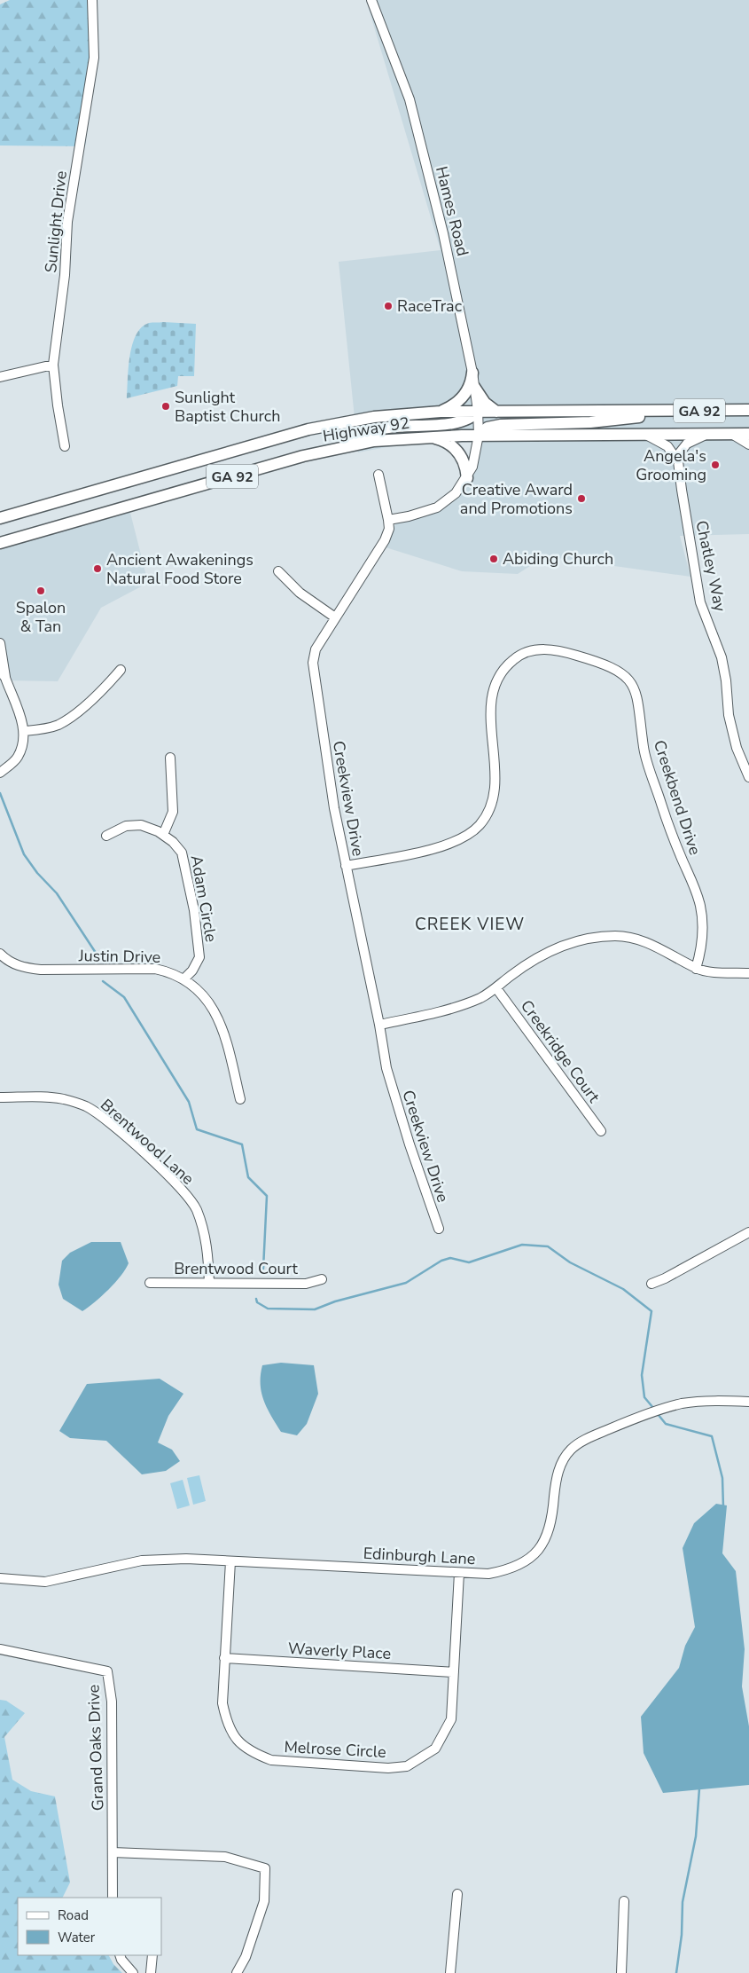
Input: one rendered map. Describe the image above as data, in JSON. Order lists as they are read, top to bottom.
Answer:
{
  "streets": {
    "main road": ["GA 92", "Highway 92"],
    "street": [
      "Hames Road",
      "Sunlight Drive",
      "Chatley Way",
      "Creekbend Drive",
      "Creekview Drive",
      "Adam Circle",
      "Justin Drive",
      "Creekridge Court",
      "Brentwood Lane",
      "Brentwood Court",
      "Edinburgh Lane",
      "Waverly Place",
      "Grand Oaks Drive",
      "Melrose Circle"
    ]
  },
  "crossings": [
    ["Hames Road", "Highway 92"],
    ["Creekbend Drive", "Creekview Drive"],
    ["Adam Circle", "Justin Drive"],
    ["Brentwood Lane", "Brentwood Court"],
    ["Edinburgh Lane", "Melrose Circle"],
    ["Waverly Place", "Melrose Circle"]
  ],
  "districts": ["CREEK VIEW"],
  "places": [
    "RaceTrac",
    "Sunlight Baptist Church",
    "Angela's Grooming",
    "Creative Award and Promotions",
    "Abiding Church",
    "Ancient Awakenings Natural Food Store",
    "Spalon & Tan"
  ],
  "legend": ["Road", "Water"]
}
